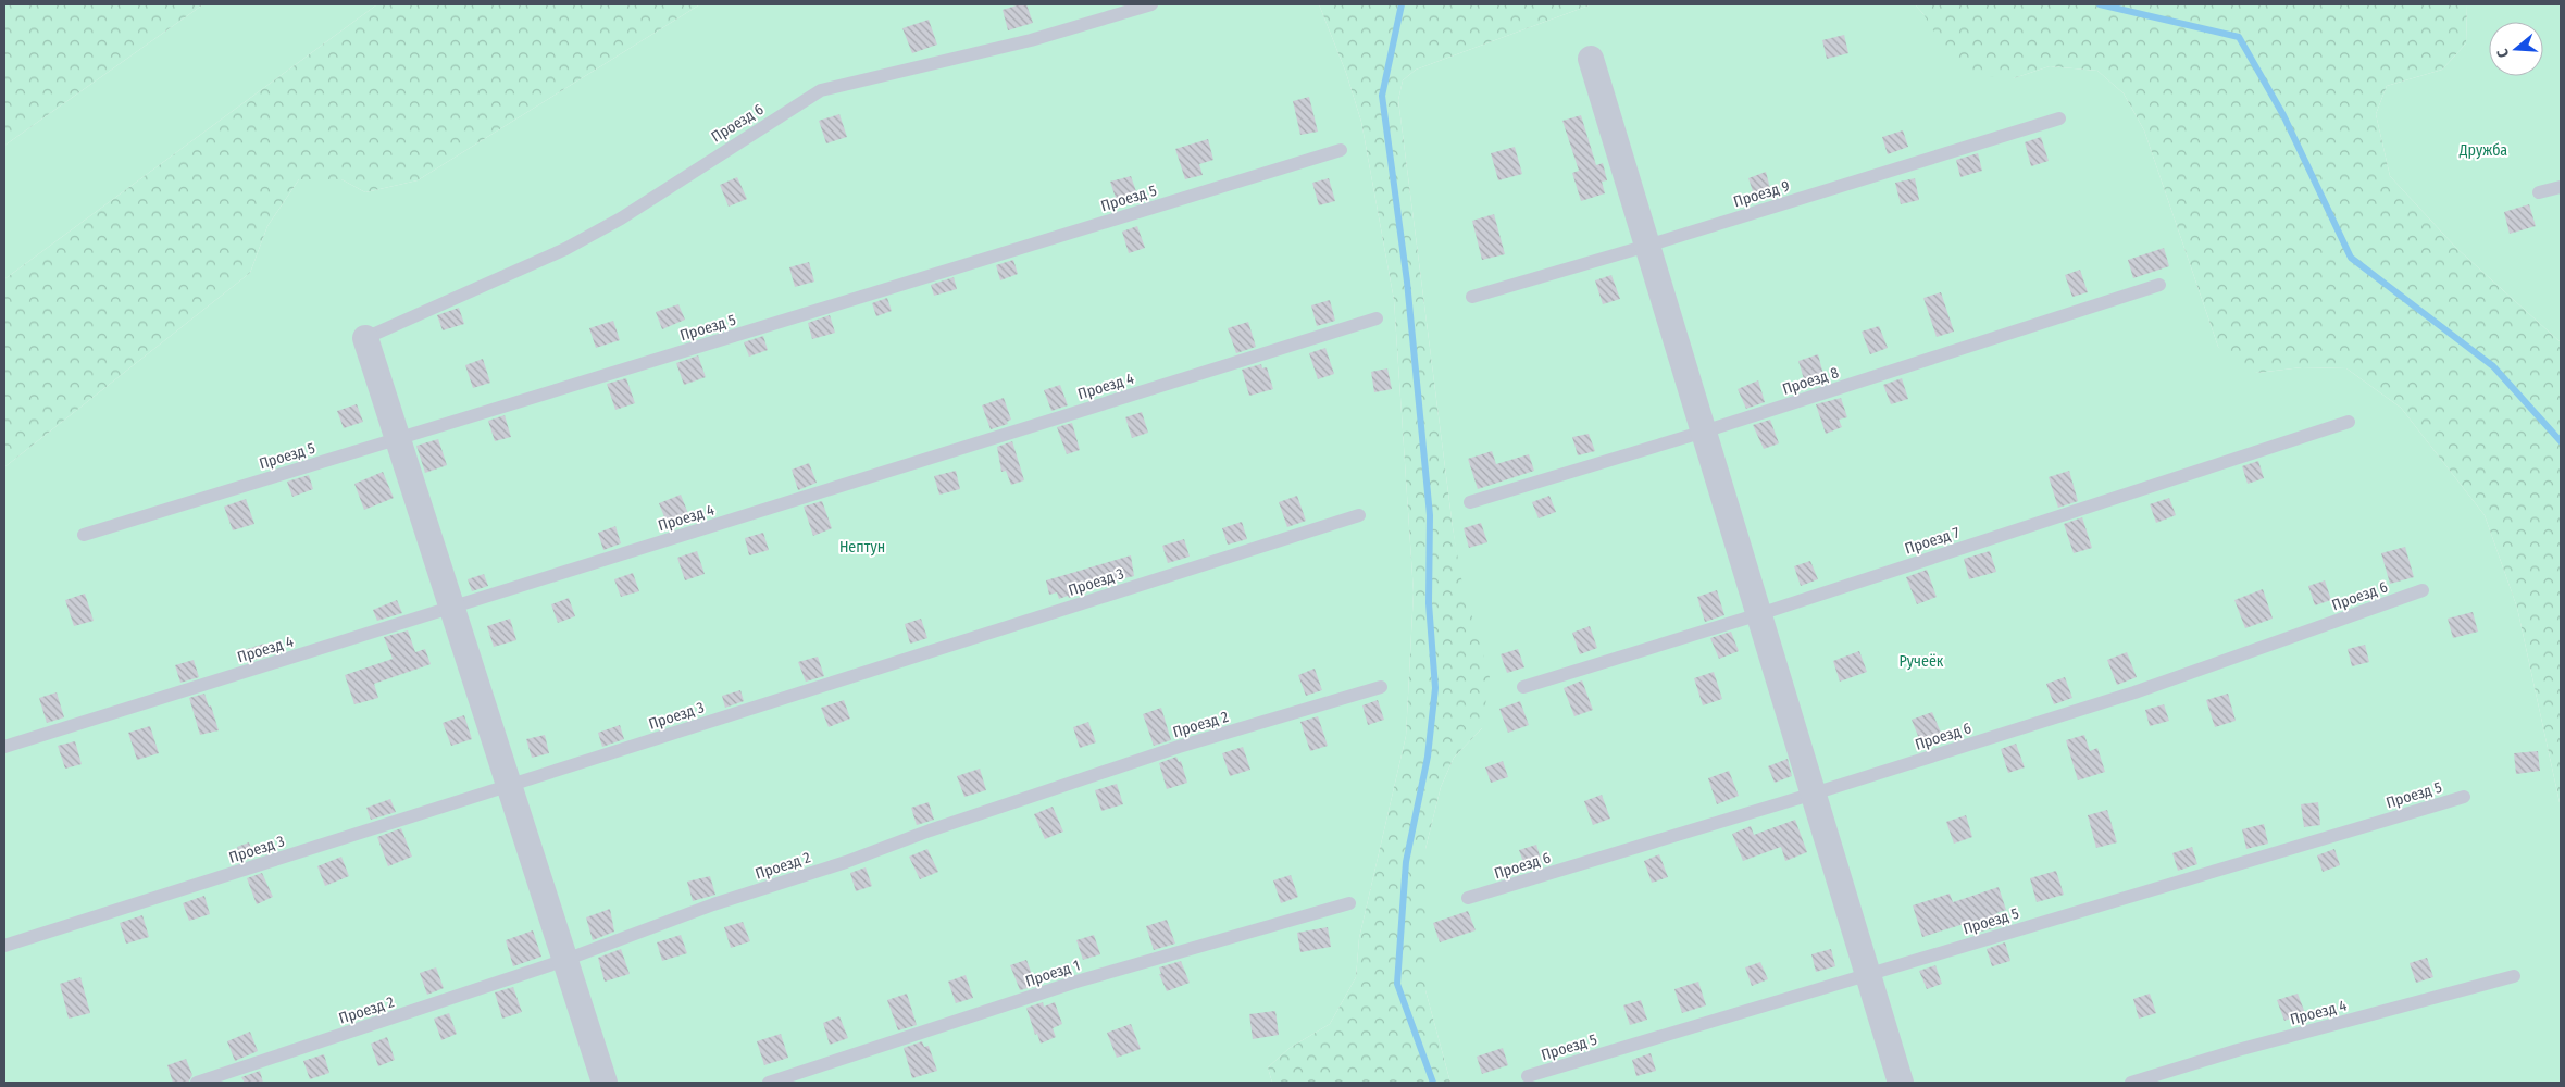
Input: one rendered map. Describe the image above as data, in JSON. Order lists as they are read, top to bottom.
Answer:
{
  "streets": {
    "lane": [
      "Проезд 6",
      "Проезд 9",
      "Проезд 5",
      "Проезд 8",
      "Проезд 4",
      "Проезд 7",
      "Проезд 3",
      "Проезд 2",
      "Проезд 1"
    ]
  },
  "parks": ["Дружба", "Нептун", "Ручеёк"],
  "north": "left"
}
